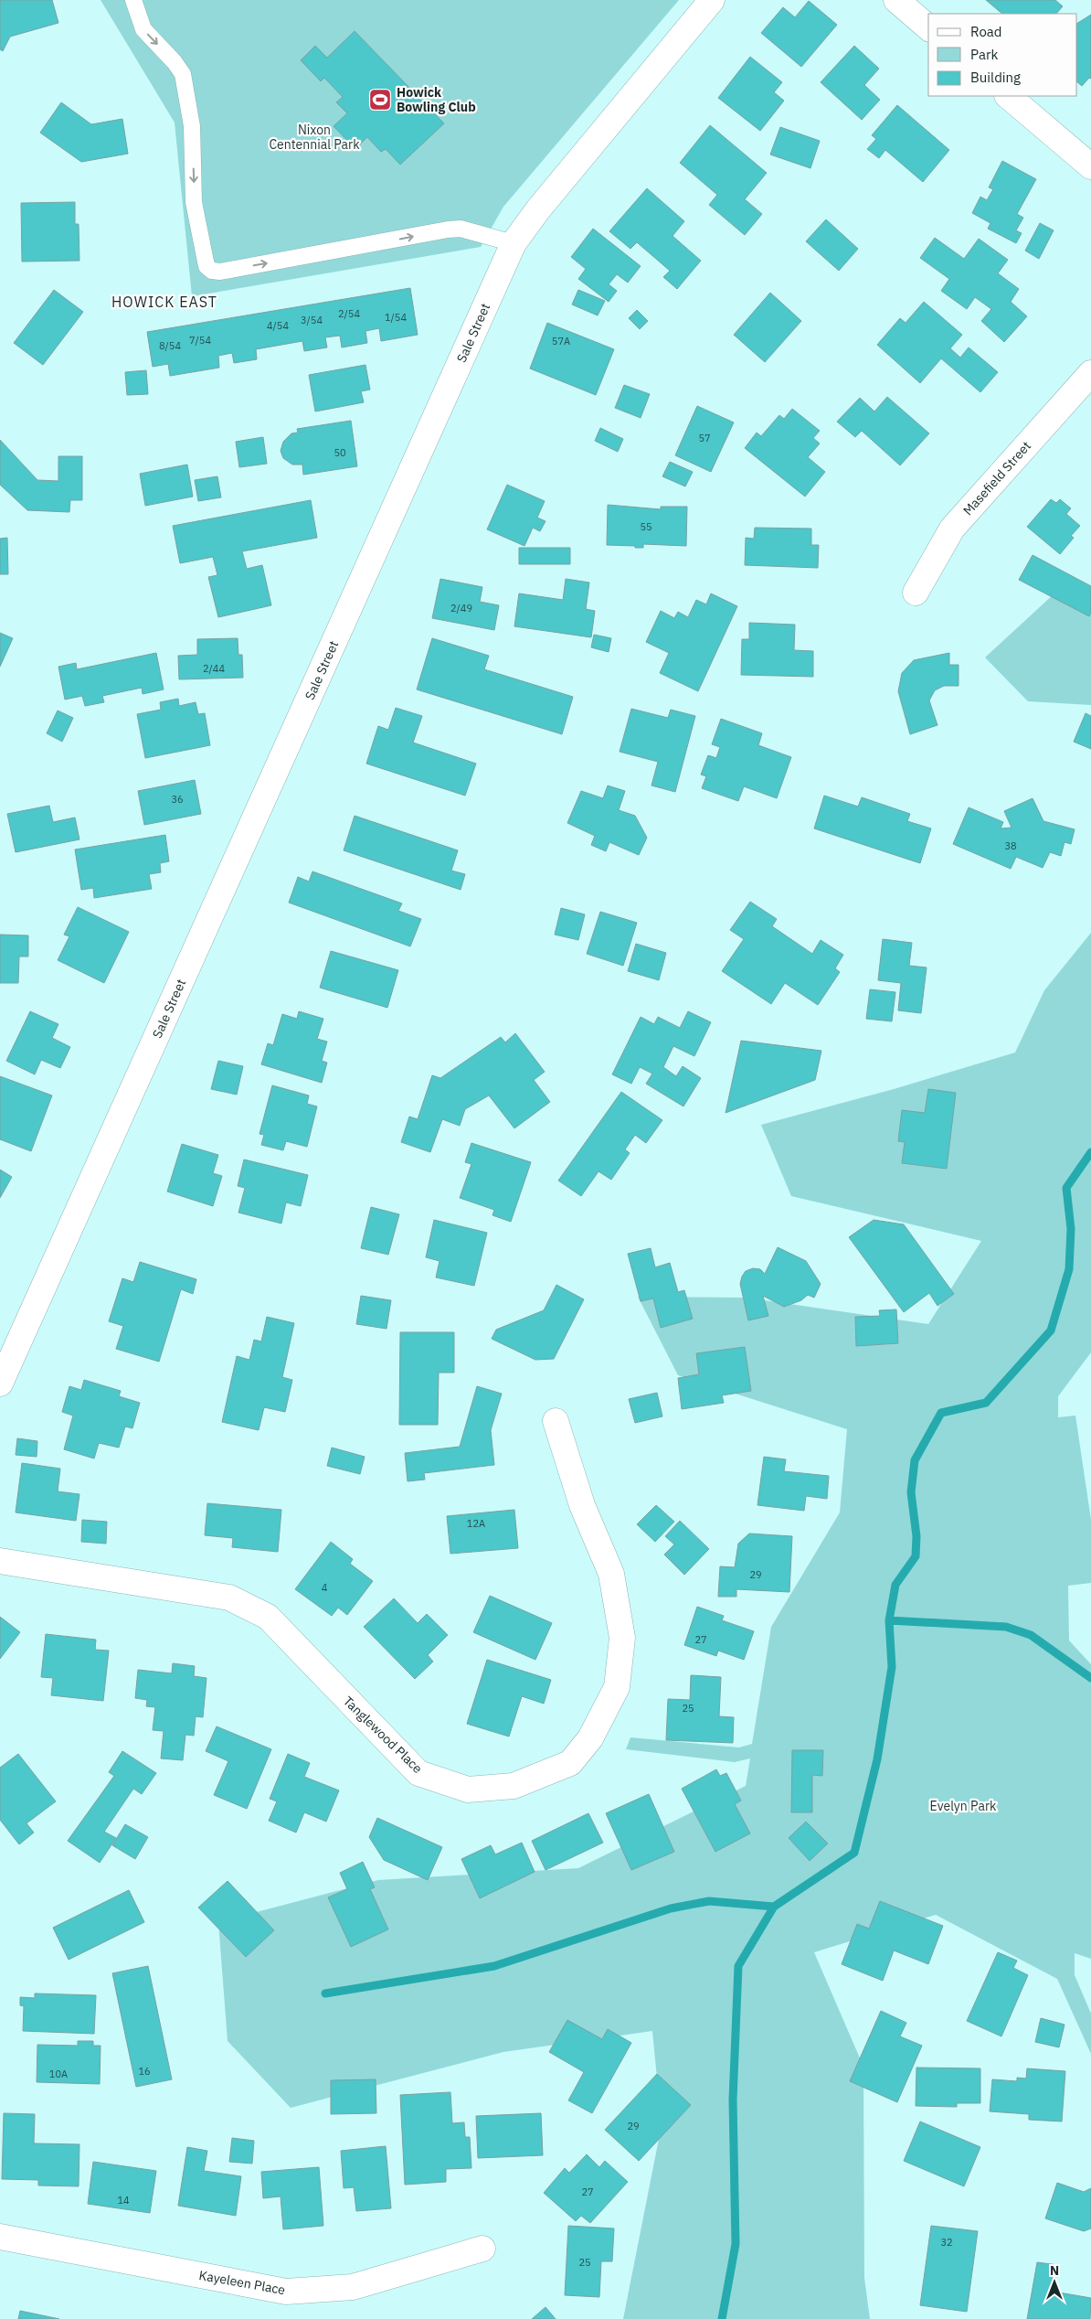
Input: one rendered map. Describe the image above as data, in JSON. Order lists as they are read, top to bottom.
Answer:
{
  "streets": {
    "street": [
      "Sale Street",
      "Masefield Street",
      "Tanglewood Place",
      "Kayeleen Place"
    ]
  },
  "districts": ["HOWICK EAST"],
  "parks": ["Nixon Centennial Park", "Evelyn Park"],
  "places": {
    "sports": ["Howick Bowling Club"]
  },
  "house_numbers": [
    "2/54",
    "1/54",
    "3/54",
    "4/54",
    "7/54",
    "57A",
    "8/54",
    "57",
    "50",
    "55",
    "2/49",
    "2/44",
    "36",
    "38",
    "12A",
    "29",
    "4",
    "27",
    "25",
    "16",
    "10A",
    "29",
    "27",
    "14",
    "32",
    "25"
  ],
  "legend": ["Road", "Park", "Building"],
  "north": "top"
}
